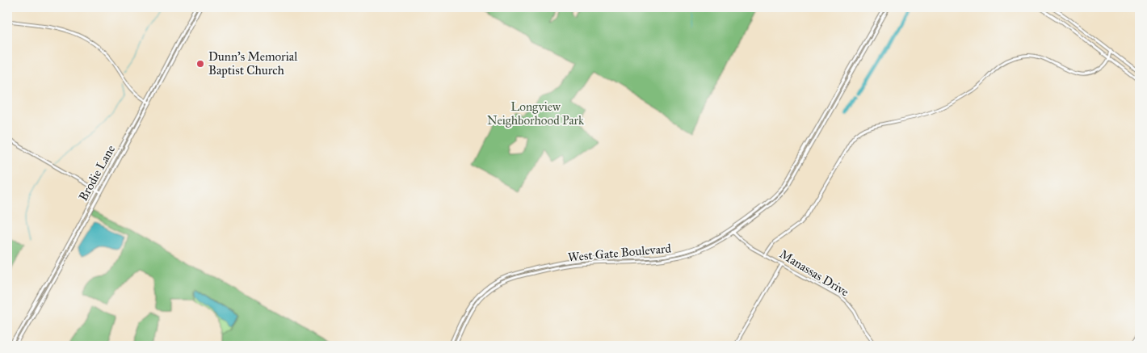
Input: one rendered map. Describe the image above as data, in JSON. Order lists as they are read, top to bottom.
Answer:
{
  "streets": {
    "main road": ["Brodie Lane", "West Gate Boulevard", "Manassas Drive"]
  },
  "crossings": [
    ["West Gate Boulevard", "Manassas Drive"]
  ],
  "parks": ["Longview Neighborhood Park"],
  "places": ["Dunn's Memorial Baptist Church"]
}
